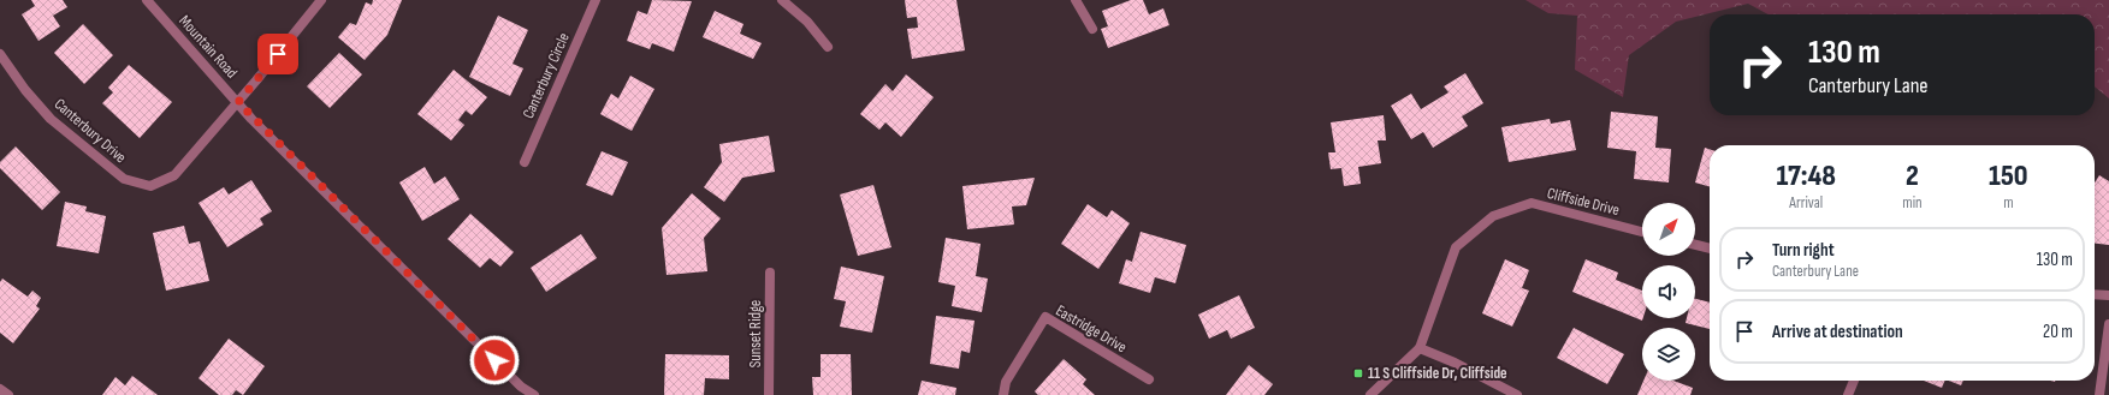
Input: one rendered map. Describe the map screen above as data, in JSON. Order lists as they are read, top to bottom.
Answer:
{
  "streets": {
    "street": [
      "Mountain Road",
      "Canterbury Circle",
      "Canterbury Drive",
      "Cliffside Drive",
      "Eastridge Drive",
      "Sunset Ridge"
    ]
  },
  "crossings": [
    ["Mountain Road", "Canterbury Drive"]
  ],
  "places": {
    "transit": ["11 S Cliffside Dr, Cliffside"]
  },
  "north": "top right",
  "page": {
    "turn": ["130 m", "Canterbury Lane"],
    "eta": [
      "17:48",
      "Arrival",
      "2",
      "min",
      "150",
      "m"
    ],
    "list": [
      {
        "name": "Turn right",
        "note": "Canterbury Lane",
        "value": "130 m"
      },
      {
        "name": "Arrive at destination",
        "value": "20 m"
      }
    ]
  }
}
